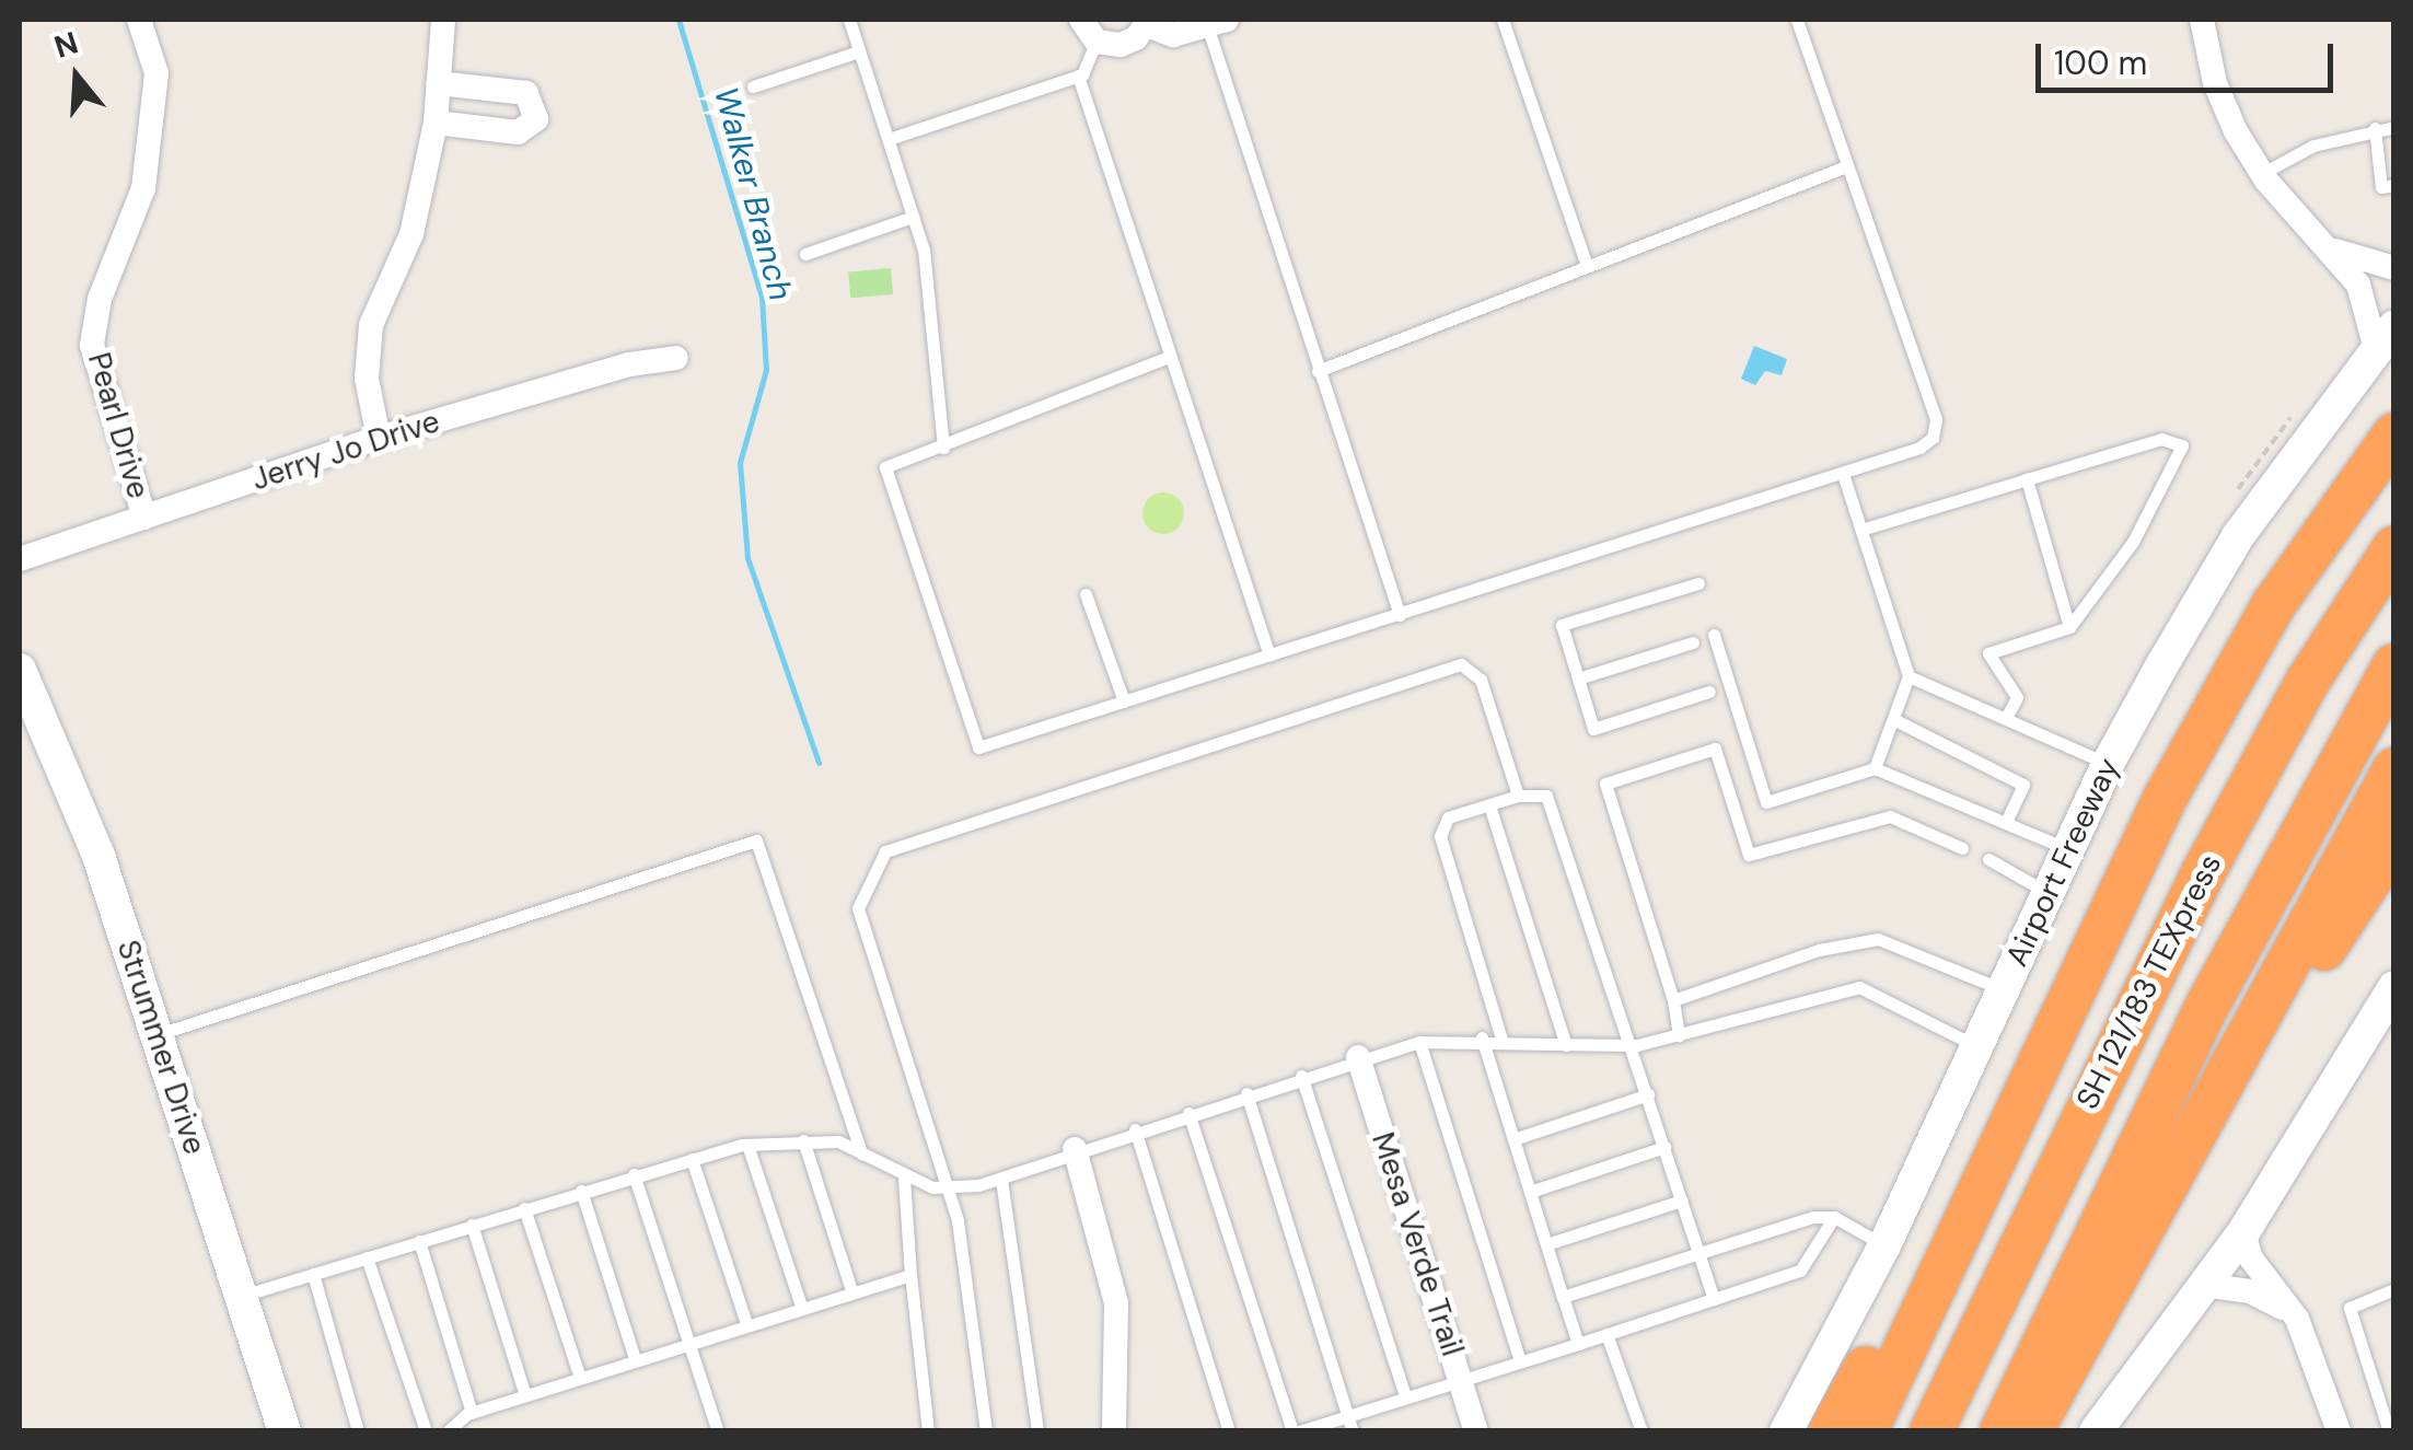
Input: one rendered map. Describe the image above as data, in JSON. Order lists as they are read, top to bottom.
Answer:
{
  "streets": {
    "highway": ["SH 121/183 TEXpress"],
    "main road": ["Airport Freeway", "Strummer Drive"],
    "street": ["Pearl Drive", "Jerry Jo Drive", "Mesa Verde Trail"]
  },
  "crossings": [
    ["Pearl Drive", "Jerry Jo Drive"]
  ],
  "water": ["Walker Branch"],
  "scale_bar": "100 m",
  "north": "top"
}
